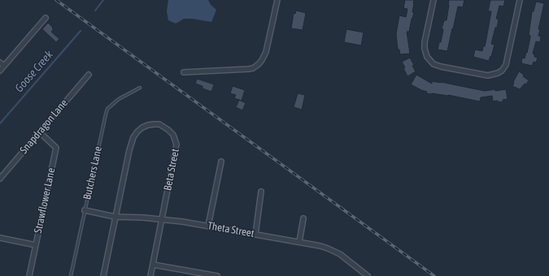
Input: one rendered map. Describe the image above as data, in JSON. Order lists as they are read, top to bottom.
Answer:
{
  "streets": {
    "street": [
      "Snapdragon Lane",
      "Beta Street",
      "Strawflower Lane",
      "Theta Street"
    ],
    "lane": ["Butchers Lane"]
  },
  "crossings": [
    ["Snapdragon Lane", "Strawflower Lane"],
    ["Beta Street", "Theta Street"],
    ["Butchers Lane", "Theta Street"]
  ],
  "water": ["Goose Creek"]
}
